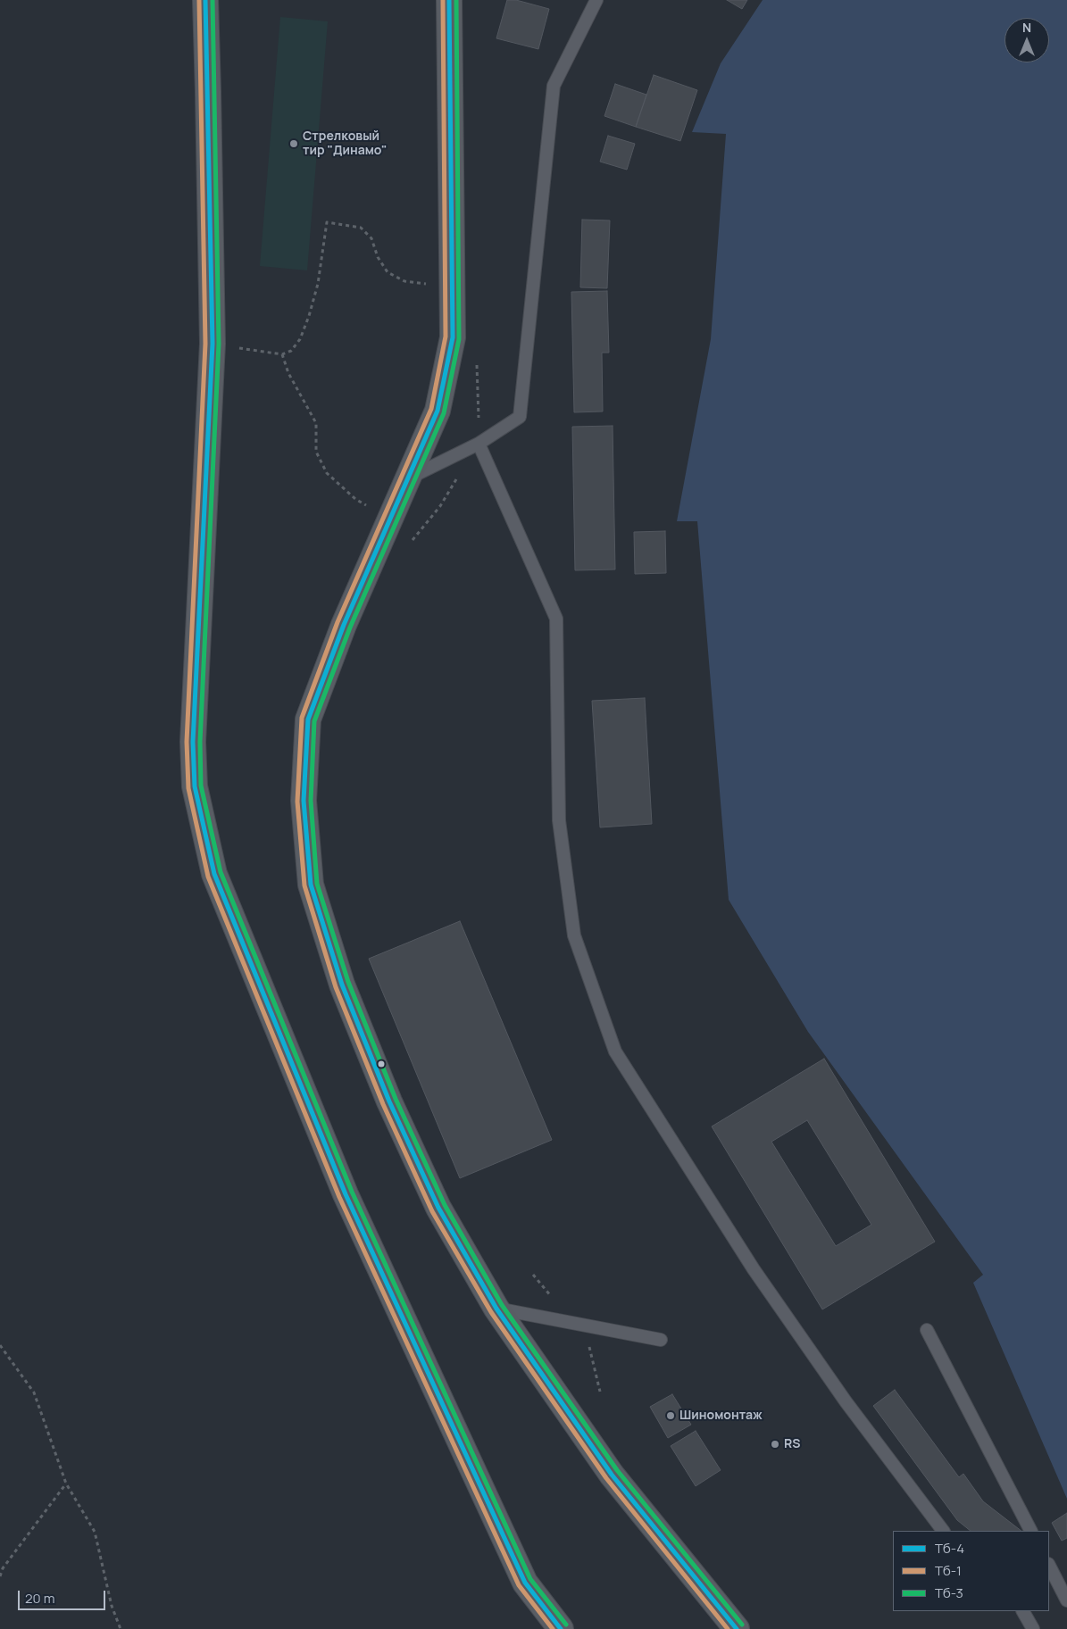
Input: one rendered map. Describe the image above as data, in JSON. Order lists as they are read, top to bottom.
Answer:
{
  "places": ["Стрелковый тир \"Динамо\"", "Шиномонтаж", "RS"],
  "lines": ["transit line Тб-4", "transit line Тб-1", "transit line Тб-3"],
  "legend": ["Тб-4", "Тб-1", "Тб-3"],
  "scale_bar": "20 m",
  "north": "top"
}
